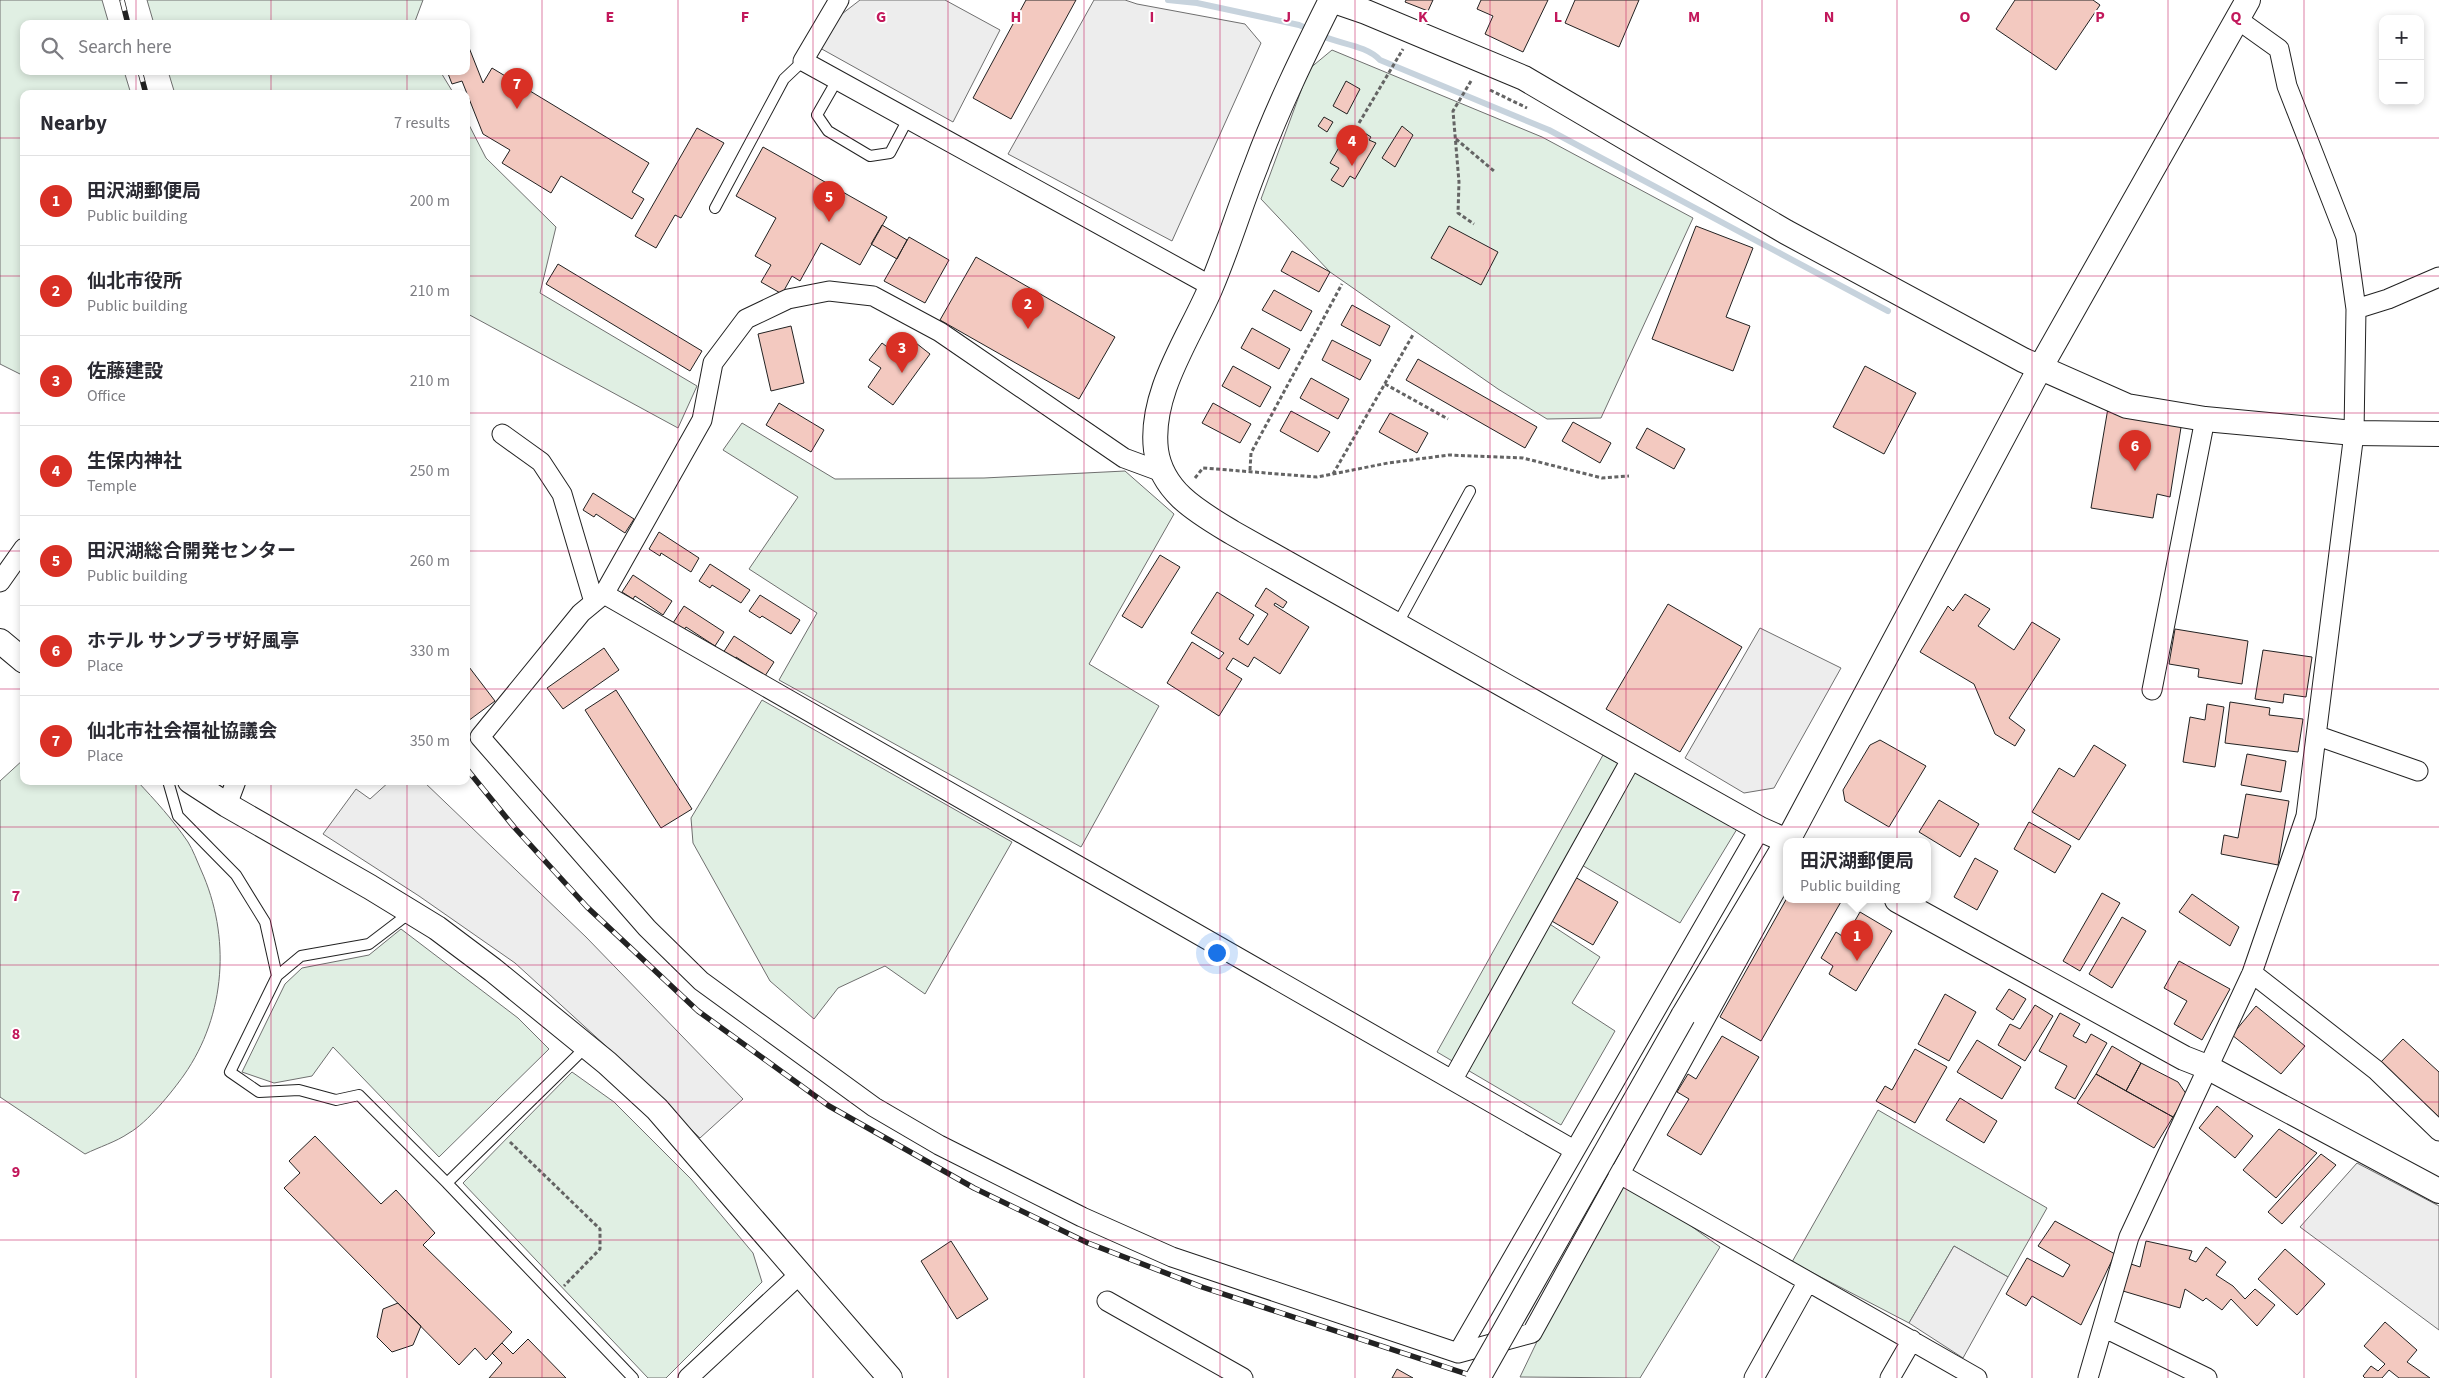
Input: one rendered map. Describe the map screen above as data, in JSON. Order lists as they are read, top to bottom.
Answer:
{
  "page": {
    "map_buttons": ["+", "−"],
    "search": "Search here",
    "pins": [
      "7",
      "4",
      "5",
      "2",
      "3",
      "6",
      "1"
    ],
    "heading": ["Nearby", "7 results"],
    "list": [
      {
        "mark": "1",
        "name": "田沢湖郵便局",
        "note": "Public building",
        "value": "200 m"
      },
      {
        "mark": "2",
        "name": "仙北市役所",
        "note": "Public building",
        "value": "210 m"
      },
      {
        "mark": "3",
        "name": "佐藤建設",
        "note": "Office",
        "value": "210 m"
      },
      {
        "mark": "4",
        "name": "生保内神社",
        "note": "Temple",
        "value": "250 m"
      },
      {
        "mark": "5",
        "name": "田沢湖総合開発センター",
        "note": "Public building",
        "value": "260 m"
      },
      {
        "mark": "6",
        "name": "ホテル サンプラザ好風亭",
        "note": "Place",
        "value": "330 m"
      },
      {
        "mark": "7",
        "name": "仙北市社会福祉協議会",
        "note": "Place",
        "value": "350 m"
      }
    ],
    "popup": ["田沢湖郵便局", "Public building"]
  },
  "grid": {
    "columns": [
      "E",
      "F",
      "G",
      "H",
      "I",
      "J",
      "K",
      "L",
      "M",
      "N",
      "O",
      "P",
      "Q"
    ],
    "rows": ["7", "8", "9"]
  }
}
